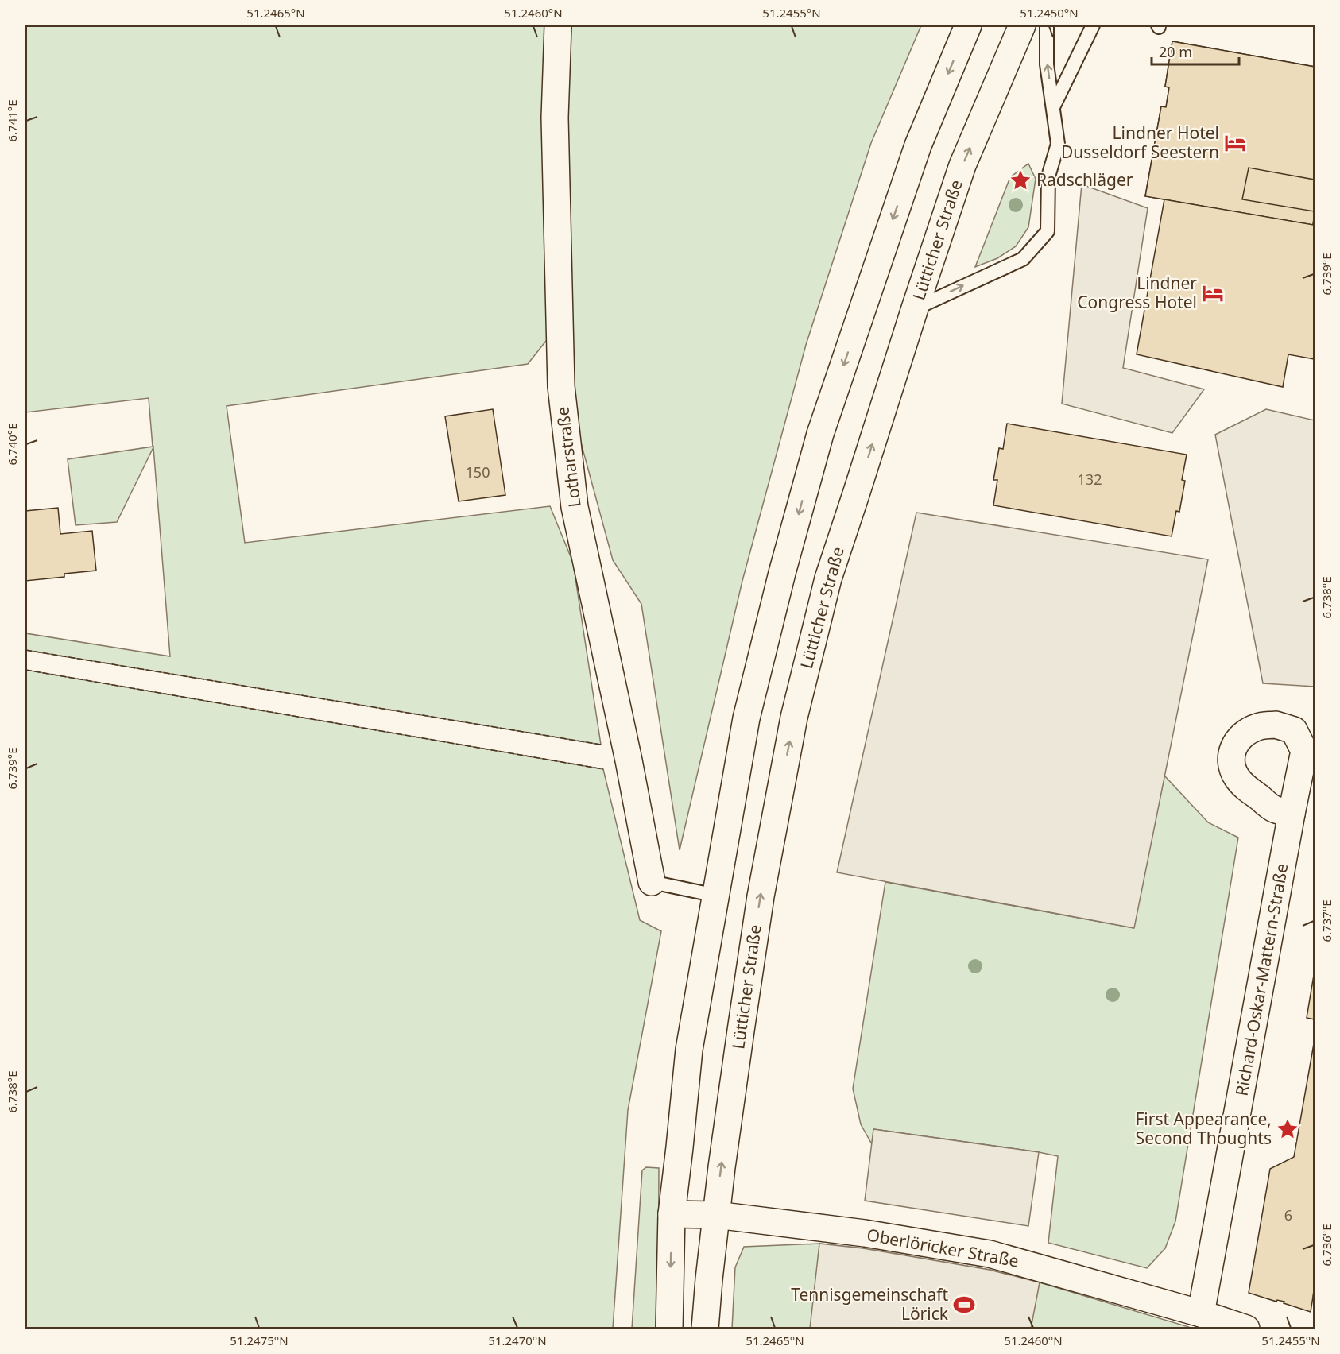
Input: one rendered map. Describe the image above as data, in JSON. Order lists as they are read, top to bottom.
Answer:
{
  "streets": {
    "main road": [
      "Lütticher Straße",
      "Lotharstraße",
      "Richard-Oskar-Mattern-Straße",
      "Oberlöricker Straße"
    ]
  },
  "crossings": [
    ["Lütticher Straße", "Oberlöricker Straße"],
    ["Richard-Oskar-Mattern-Straße", "Oberlöricker Straße"]
  ],
  "places": {
    "hotel": ["Lindner Hotel Dusseldorf Seestern", "Lindner Congress Hotel"],
    "place": ["Radschläger", "First Appearance, Second Thoughts"],
    "sports": ["Tennisgemeinschaft Lörick"]
  },
  "house_numbers": ["150", "132", "6"],
  "scale_bar": "20 m",
  "coordinates": [
    "51.2465°N",
    "51.2460°N",
    "51.2455°N",
    "51.2450°N",
    "6.741°E",
    "6.739°E",
    "6.740°E",
    "6.738°E",
    "6.737°E",
    "6.736°E",
    "51.2475°N",
    "51.2470°N"
  ]
}
